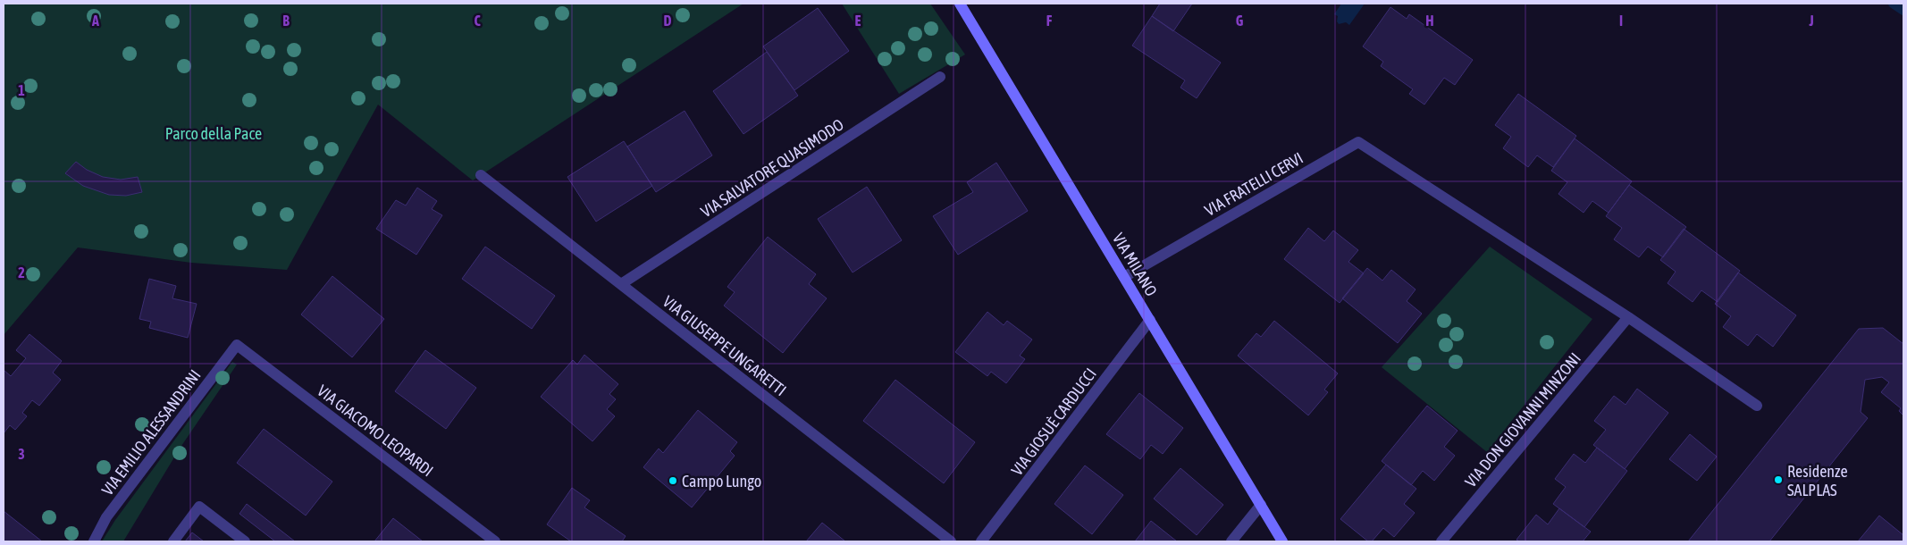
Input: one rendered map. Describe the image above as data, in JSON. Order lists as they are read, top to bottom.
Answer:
{
  "streets": {
    "street": [
      "VIA SALVATORE QUASIMODO",
      "VIA FRATELLI CERVI",
      "VIA MILANO",
      "VIA GIUSEPPE UNGARETTI",
      "VIA DON GIOVANNI MINZONI",
      "VIA GIOSUÈ CARDUCCI",
      "VIA GIACOMO LEOPARDI",
      "VIA EMILIO ALESSANDRINI"
    ]
  },
  "crossings": [
    ["VIA SALVATORE QUASIMODO", "VIA GIUSEPPE UNGARETTI"],
    ["VIA FRATELLI CERVI", "VIA MILANO"],
    ["VIA FRATELLI CERVI", "VIA DON GIOVANNI MINZONI"],
    ["VIA MILANO", "VIA GIOSUÈ CARDUCCI"],
    ["VIA GIACOMO LEOPARDI", "VIA EMILIO ALESSANDRINI"]
  ],
  "parks": ["Parco della Pace"],
  "places": ["Residenze SALPLAS", "Campo Lungo"],
  "grid": {
    "columns": [
      "A",
      "B",
      "C",
      "D",
      "E",
      "F",
      "G",
      "H",
      "I",
      "J"
    ],
    "rows": ["1", "2", "3"]
  }
}
